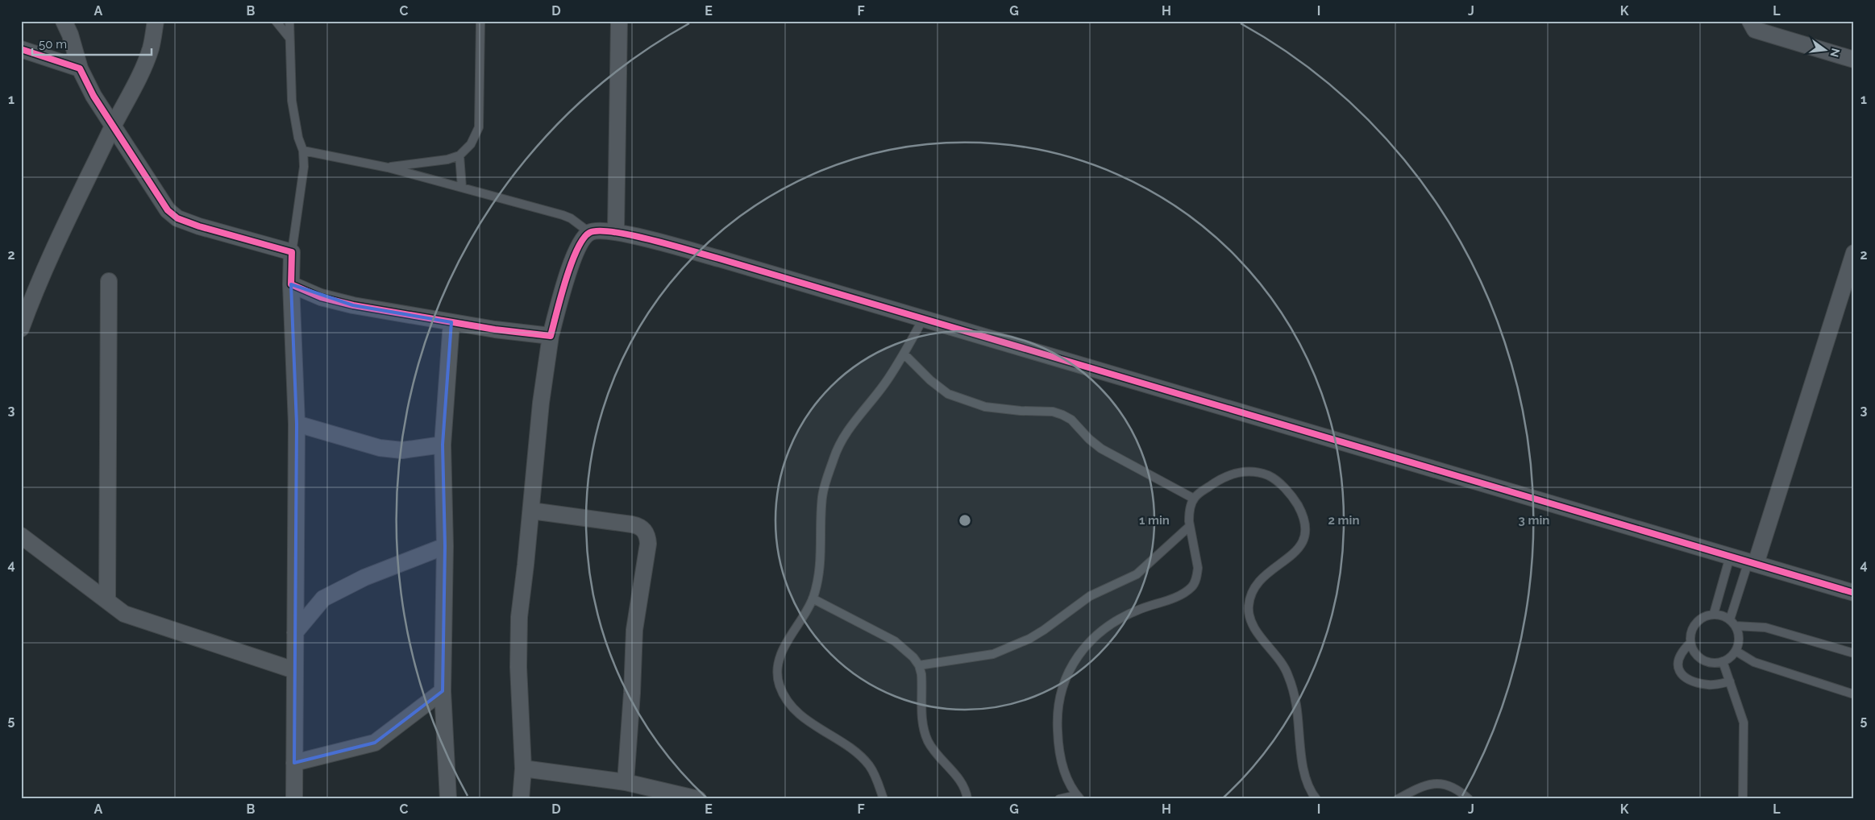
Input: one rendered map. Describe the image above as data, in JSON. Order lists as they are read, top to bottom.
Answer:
{
  "scale_bar": "50 m",
  "north": "right",
  "grid": {
    "columns": [
      "A",
      "B",
      "C",
      "D",
      "E",
      "F",
      "G",
      "H",
      "I",
      "J",
      "K",
      "L"
    ],
    "rows": [
      "1",
      "2",
      "3",
      "4",
      "5"
    ]
  },
  "rings": ["1 min", "2 min", "3 min"]
}
